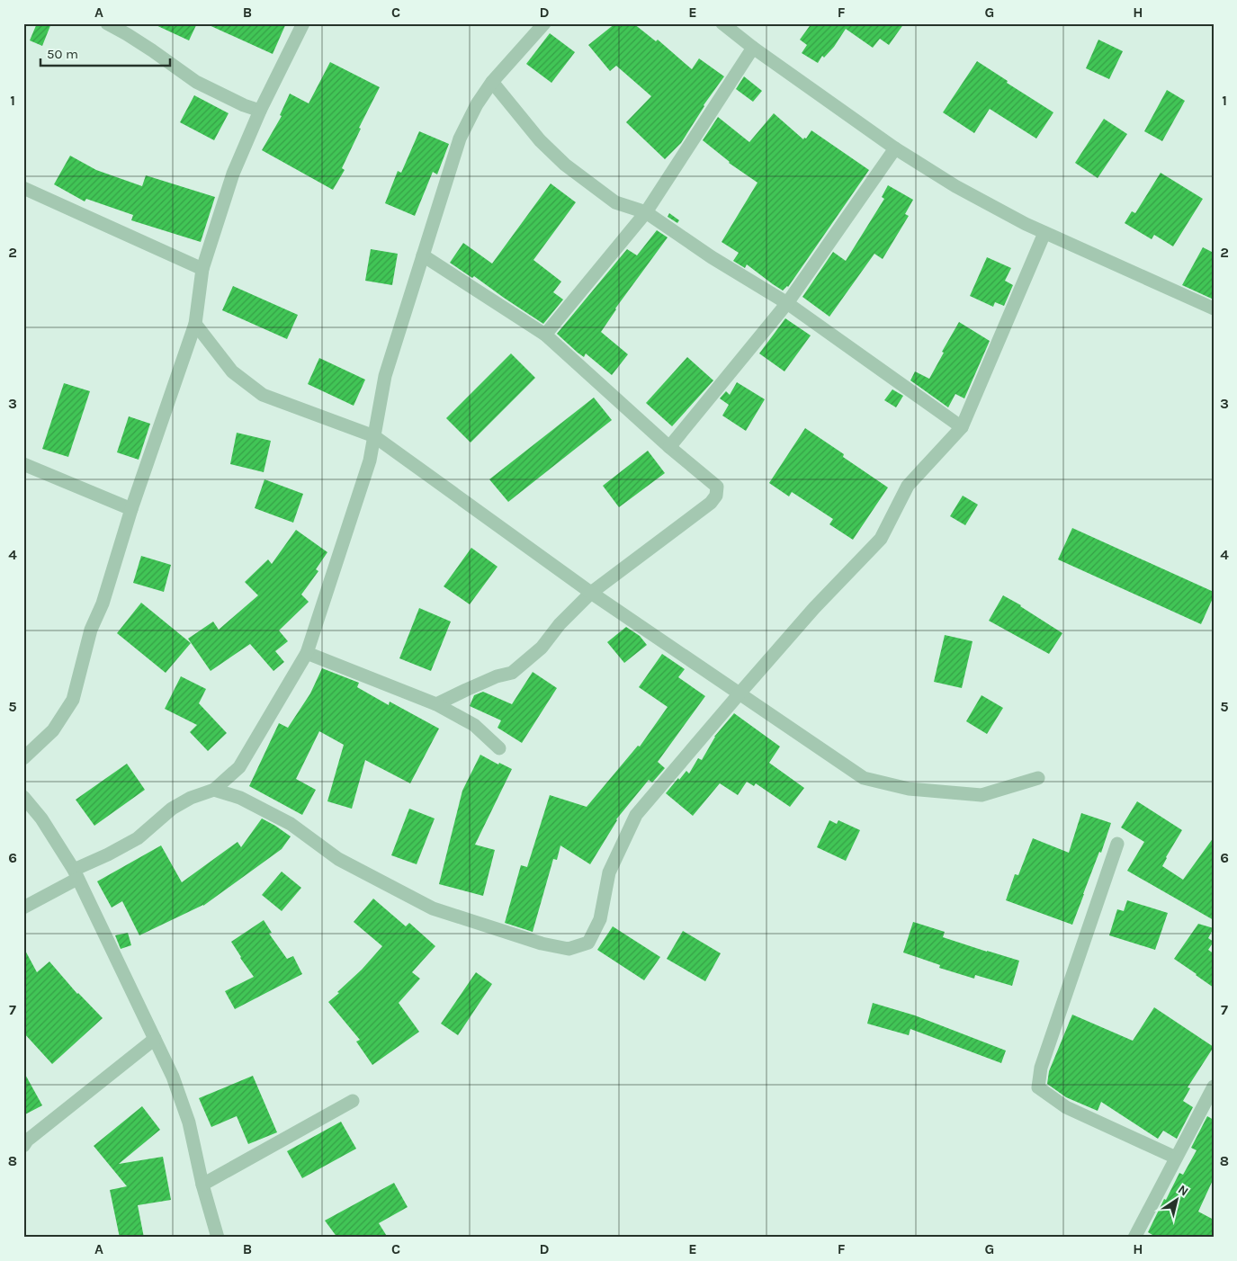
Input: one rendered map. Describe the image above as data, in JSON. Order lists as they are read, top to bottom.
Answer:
{
  "scale_bar": "50 m",
  "north": "top right",
  "grid": {
    "columns": [
      "A",
      "B",
      "C",
      "D",
      "E",
      "F",
      "G",
      "H"
    ],
    "rows": [
      "1",
      "2",
      "3",
      "4",
      "5",
      "6",
      "7",
      "8"
    ]
  }
}
